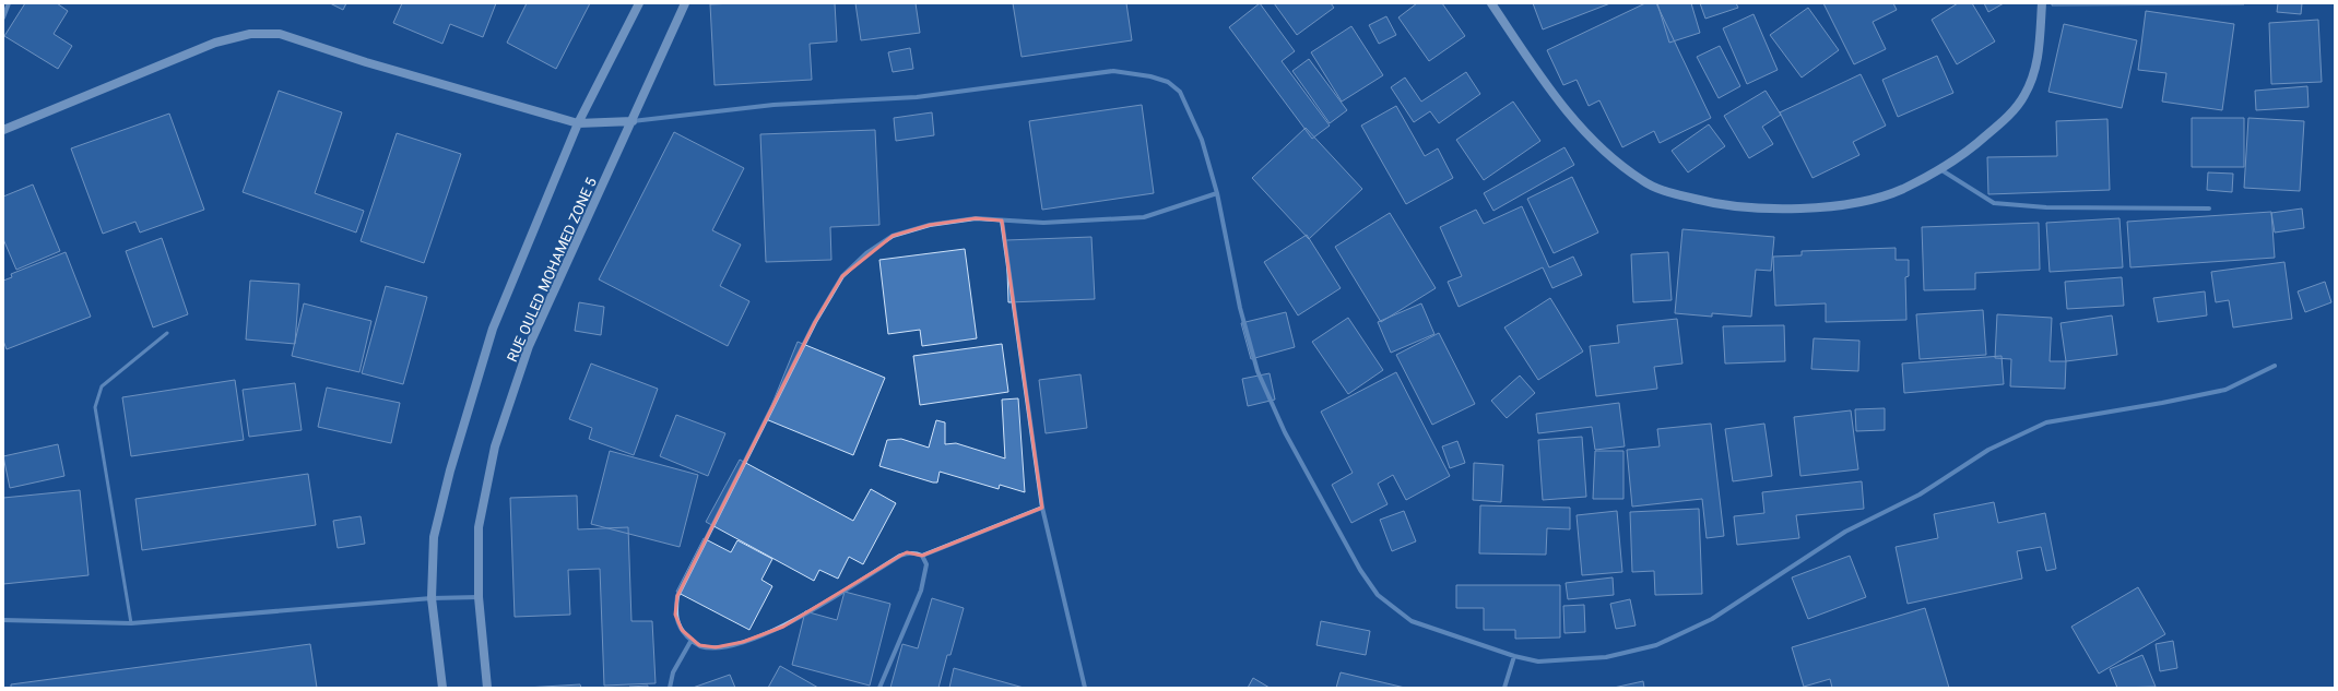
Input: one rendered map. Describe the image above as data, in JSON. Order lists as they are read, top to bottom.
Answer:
{
  "streets": {
    "street": ["RUE OULED MOHAMED ZONE 5"]
  }
}
